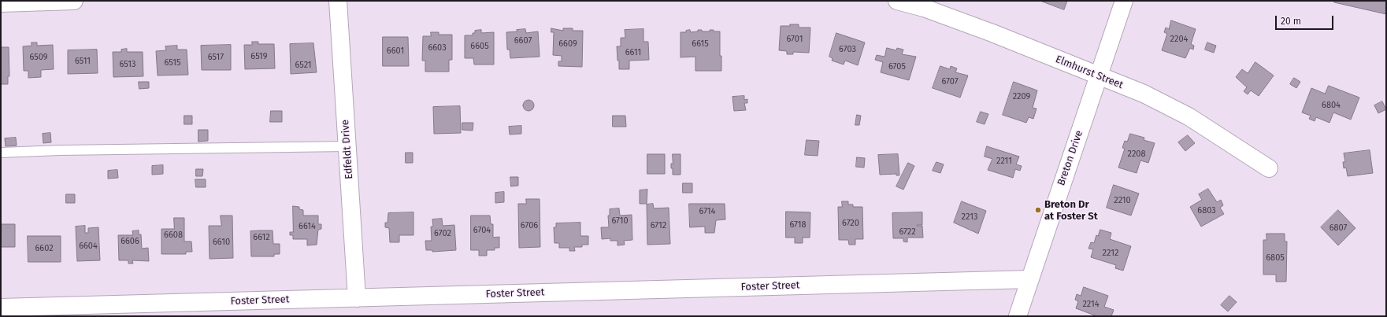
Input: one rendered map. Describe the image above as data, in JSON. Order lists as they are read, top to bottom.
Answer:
{
  "streets": {
    "street": [
      "Elmhurst Street",
      "Edfeldt Drive",
      "Breton Drive",
      "Foster Street"
    ]
  },
  "crossings": [
    ["Elmhurst Street", "Breton Drive"],
    ["Edfeldt Drive", "Foster Street"],
    ["Breton Drive", "Foster Street"]
  ],
  "places": ["Breton Dr at Foster St"],
  "house_numbers": [
    "6701",
    "2204",
    "6607",
    "6609",
    "6615",
    "6605",
    "6603",
    "6703",
    "6601",
    "6611",
    "6519",
    "6509",
    "6517",
    "6511",
    "6515",
    "6513",
    "6521",
    "6705",
    "6707",
    "2209",
    "6804",
    "2208",
    "2211",
    "2210",
    "6803",
    "6714",
    "2213",
    "6710",
    "6720",
    "6718",
    "6706",
    "6712",
    "6614",
    "6807",
    "6704",
    "6722",
    "6702",
    "6608",
    "6612",
    "6606",
    "6610",
    "6604",
    "6602",
    "2212",
    "6805",
    "2214"
  ],
  "scale_bar": "20 m"
}
